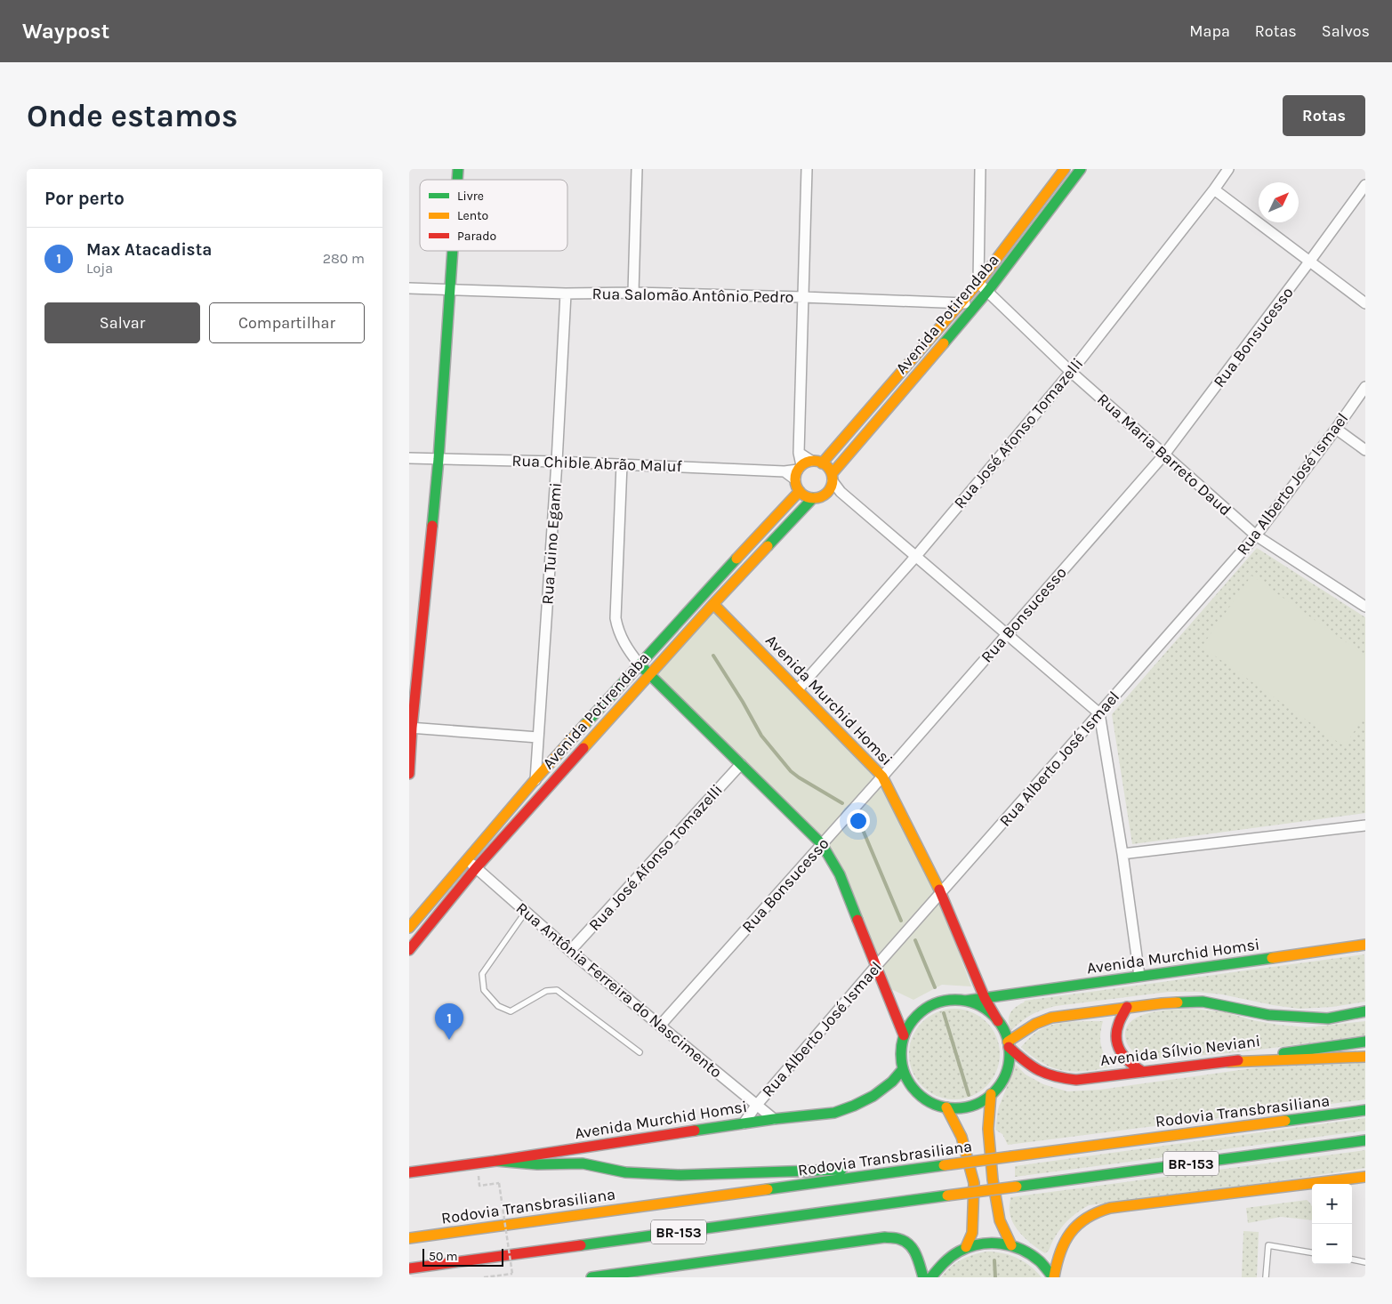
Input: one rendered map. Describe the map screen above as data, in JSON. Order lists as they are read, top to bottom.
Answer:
{
  "streets": {
    "main road": [
      "Avenida Potirendaba",
      "Avenida Murchid Homsi",
      "Avenida Sílvio Neviani",
      "Rodovia Transbrasiliana",
      "BR-153"
    ],
    "street": [
      "Rua Salomão Antônio Pedro",
      "Rua Bonsucesso",
      "Rua José Afonso Tomazelli",
      "Rua Maria Barreto Daud",
      "Rua Chible Abrão Maluf",
      "Rua Alberto José Ismael",
      "Rua Tuino Egami",
      "Rua Antônia Ferreira do Nascimento"
    ]
  },
  "crossings": [
    ["Rua Salomão Antônio Pedro", "Avenida Potirendaba"],
    ["Rua Salomão Antônio Pedro", "Rua Tuino Egami"],
    ["Avenida Potirendaba", "Rua Maria Barreto Daud"],
    ["Avenida Potirendaba", "Rua Chible Abrão Maluf"],
    ["Avenida Potirendaba", "Rua Tuino Egami"],
    ["Avenida Potirendaba", "Avenida Murchid Homsi"],
    ["Avenida Potirendaba", "Rua Antônia Ferreira do Nascimento"],
    ["Rua Bonsucesso", "Rua Maria Barreto Daud"],
    ["Rua Bonsucesso", "Avenida Murchid Homsi"],
    ["Rua Bonsucesso", "Rua Antônia Ferreira do Nascimento"],
    ["Rua José Afonso Tomazelli", "Rua Maria Barreto Daud"],
    ["Rua José Afonso Tomazelli", "Avenida Murchid Homsi"],
    ["Rua José Afonso Tomazelli", "Rua Antônia Ferreira do Nascimento"],
    ["Rua Maria Barreto Daud", "Rua Alberto José Ismael"],
    ["Rua Chible Abrão Maluf", "Rua Tuino Egami"],
    ["Rua Alberto José Ismael", "Avenida Murchid Homsi"],
    ["Rua Alberto José Ismael", "Rua Antônia Ferreira do Nascimento"],
    ["Avenida Murchid Homsi", "Rua Antônia Ferreira do Nascimento"],
    ["Avenida Murchid Homsi", "Avenida Sílvio Neviani"]
  ],
  "legend": ["Livre", "Lento", "Parado"],
  "scale_bar": "50 m",
  "north": "top right",
  "page": {
    "header": "Waypost",
    "nav": ["Mapa", "Rotas", "Salvos"],
    "buttons": [
      "Rotas",
      ["Salvar", "Compartilhar"]
    ],
    "title": "Onde estamos",
    "heading": "Por perto",
    "list": [
      {
        "mark": "1",
        "name": "Max Atacadista",
        "note": "Loja",
        "value": "280 m"
      }
    ],
    "pins": "1",
    "map_buttons": ["+", "−"],
    "scale": "50 m"
  }
}
